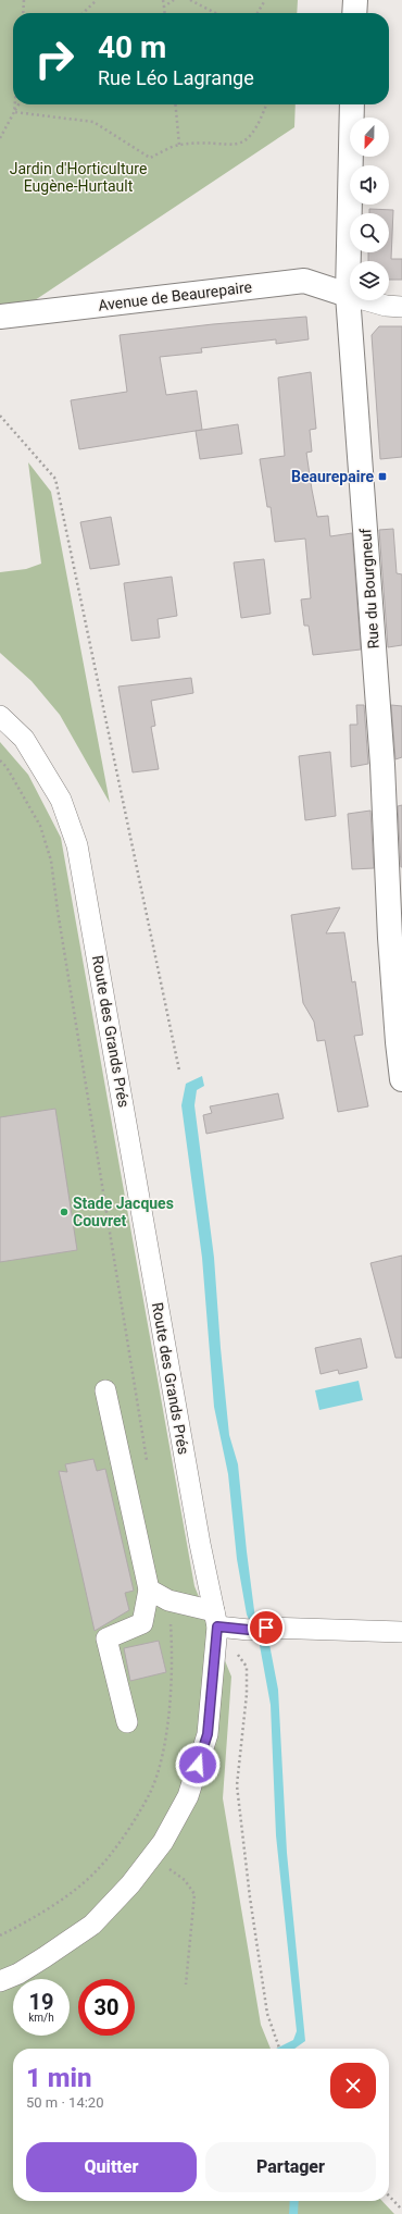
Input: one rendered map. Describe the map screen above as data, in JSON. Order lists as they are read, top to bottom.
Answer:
{
  "streets": {
    "main road": ["Avenue de Beaurepaire", "Rue du Bourgneuf"],
    "street": ["Route des Grands Prés"]
  },
  "crossings": [
    ["Avenue de Beaurepaire", "Rue du Bourgneuf"]
  ],
  "parks": ["Jardin d'Horticulture Eugène-Hurtault"],
  "places": {
    "transit": ["Beaurepaire"],
    "other": ["Stade Jacques Couvret"]
  },
  "north": "bottom",
  "page": {
    "turn": ["40 m", "Rue Léo Lagrange"],
    "speed": "19 km/h",
    "limit": "30",
    "heading": ["1 min", "50 m · 14:20"],
    "buttons": ["Quitter", "Partager"]
  }
}
